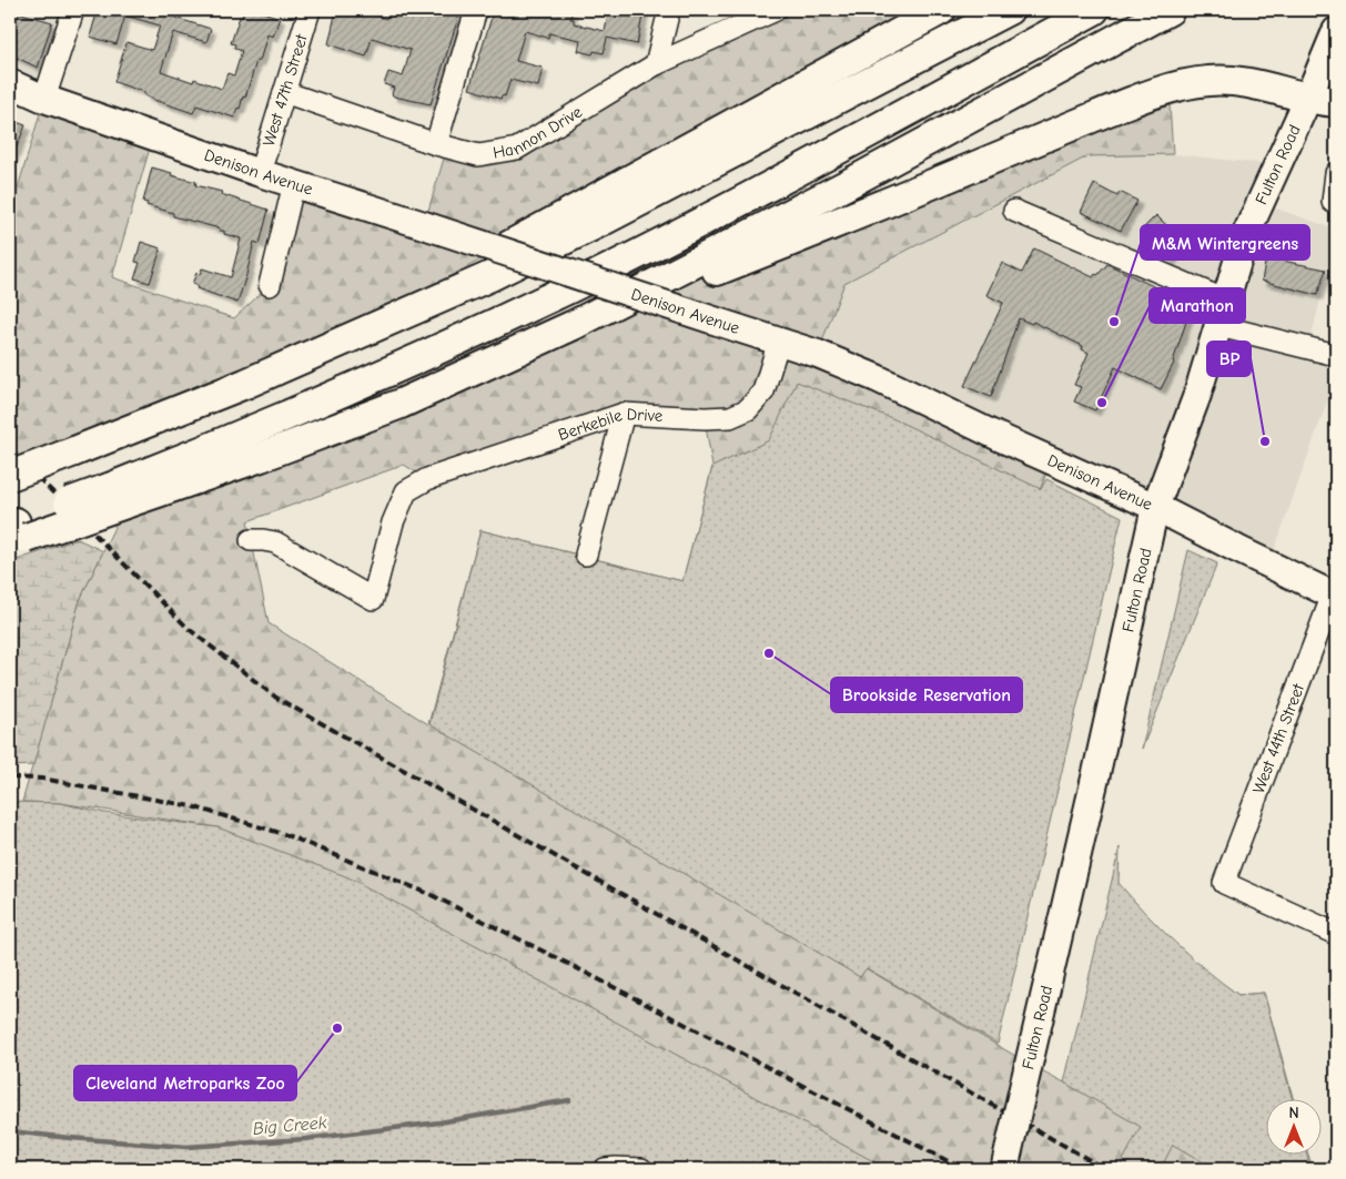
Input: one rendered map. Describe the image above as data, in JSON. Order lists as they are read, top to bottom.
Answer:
{
  "streets": {
    "main road": ["Fulton Road", "Denison Avenue"],
    "street": [
      "West 47th Street",
      "Hannon Drive",
      "Berkebile Drive",
      "West 44th Street"
    ]
  },
  "crossings": [
    ["West 47th Street", "Hannon Drive"],
    ["West 47th Street", "Denison Avenue"],
    ["Fulton Road", "Denison Avenue"],
    ["Denison Avenue", "Berkebile Drive"],
    ["Denison Avenue", "West 44th Street"]
  ],
  "water": ["Big Creek"],
  "places": [
    "M&M Wintergreens",
    "Marathon",
    "BP",
    "Brookside Reservation",
    "Cleveland Metroparks Zoo"
  ],
  "north": "top"
}
